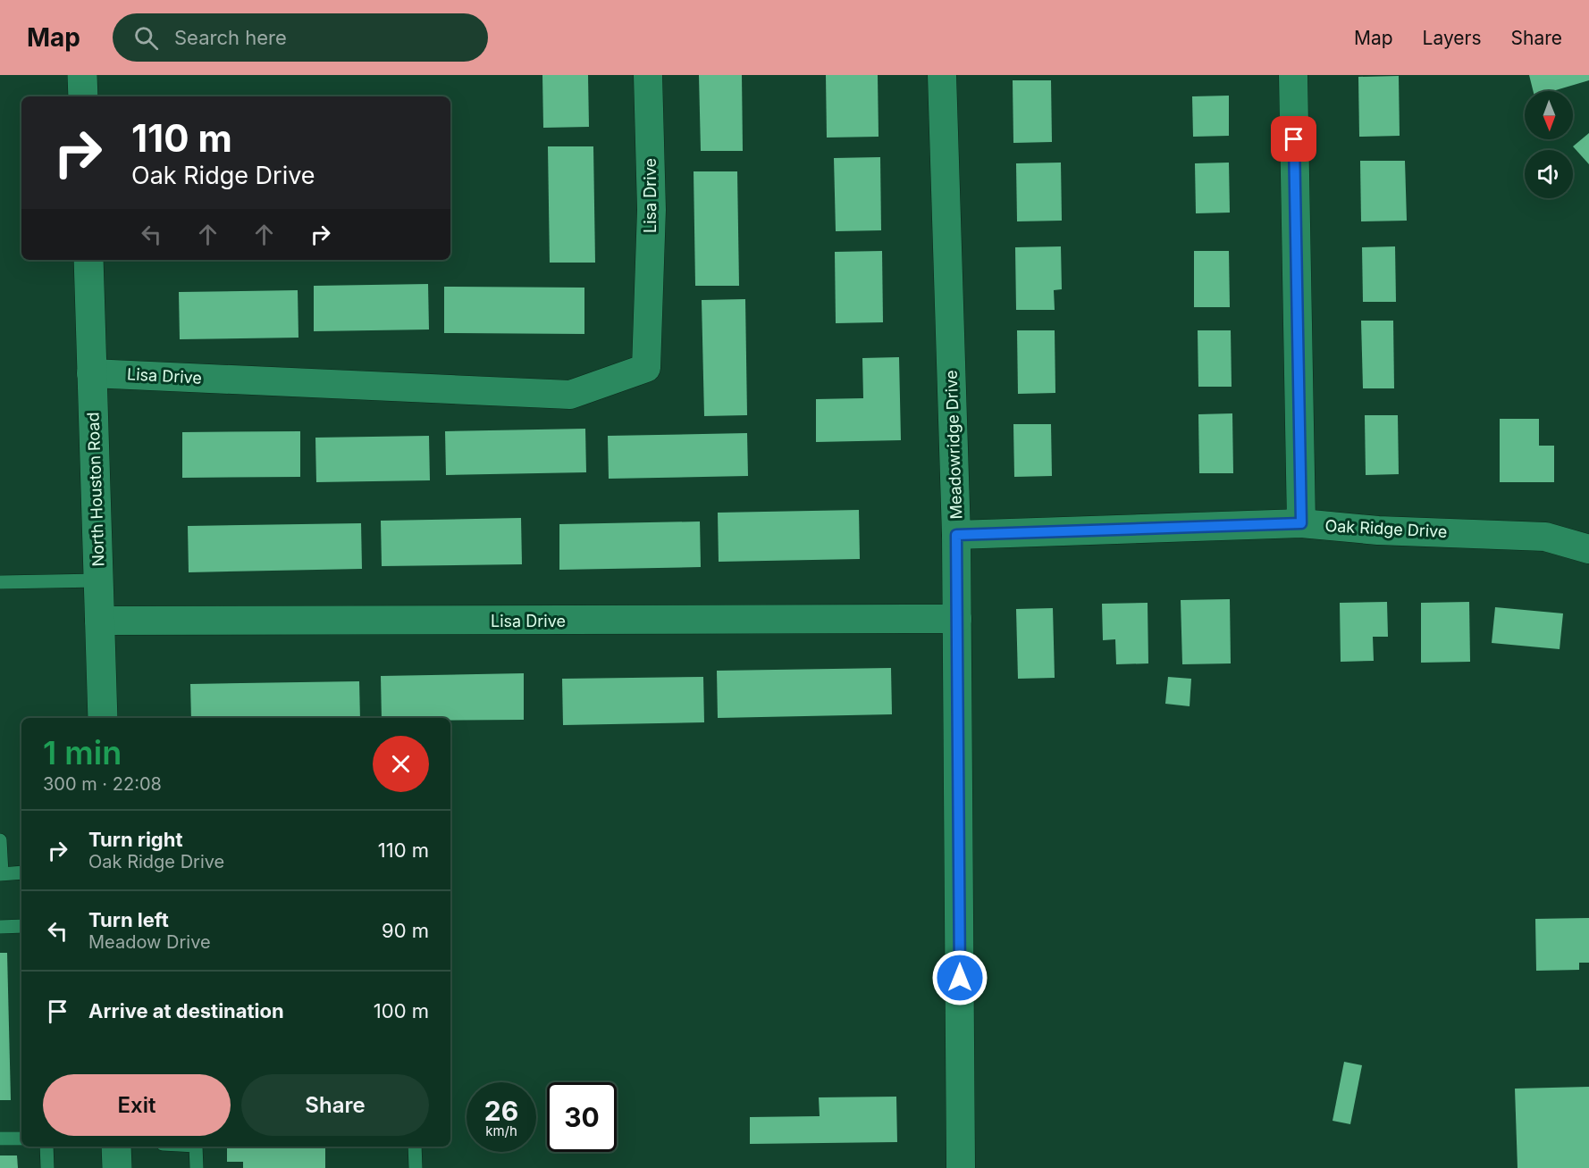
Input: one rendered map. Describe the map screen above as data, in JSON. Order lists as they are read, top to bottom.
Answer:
{
  "streets": {
    "street": [
      "Lisa Drive",
      "Meadowridge Drive",
      "North Houston Road",
      "Oak Ridge Drive"
    ]
  },
  "crossings": [
    ["Lisa Drive", "Meadowridge Drive"],
    ["Lisa Drive", "North Houston Road"],
    ["Meadowridge Drive", "Oak Ridge Drive"]
  ],
  "north": "bottom",
  "page": {
    "header": "Map",
    "search": "Search here",
    "nav": ["Map", "Layers", "Share"],
    "turn": ["110 m", "Oak Ridge Drive"],
    "heading": ["1 min", "300 m · 22:08"],
    "list": [
      {
        "name": "Turn right",
        "note": "Oak Ridge Drive",
        "value": "110 m"
      },
      {
        "name": "Turn left",
        "note": "Meadow Drive",
        "value": "90 m"
      },
      {
        "name": "Arrive at destination",
        "value": "100 m"
      }
    ],
    "buttons": ["Exit", "Share"],
    "speed": "26 km/h",
    "limit": "30"
  }
}
